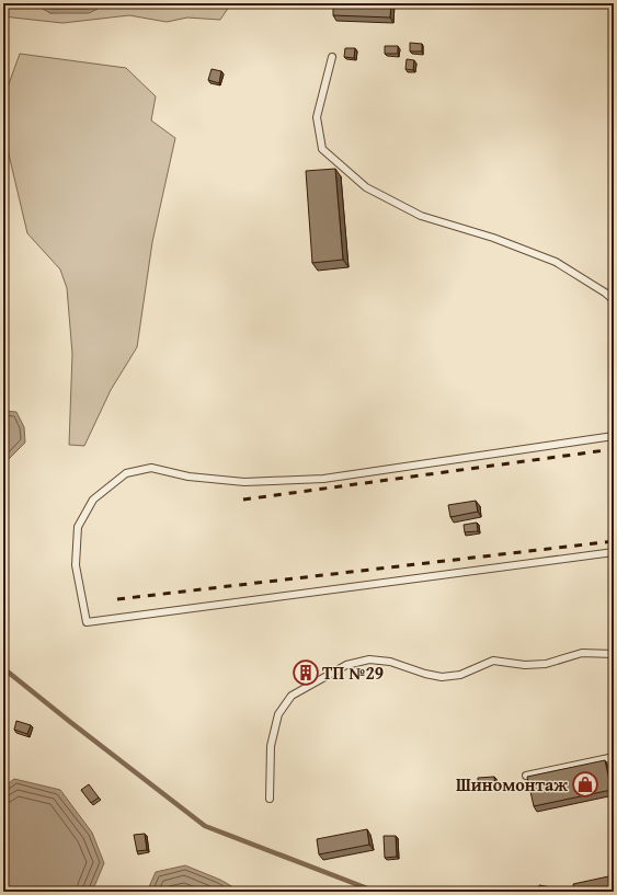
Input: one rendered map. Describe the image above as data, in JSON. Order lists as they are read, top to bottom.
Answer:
{
  "places": {
    "building": ["ТП №29"],
    "shop": ["Шиномонтаж"]
  }
}
